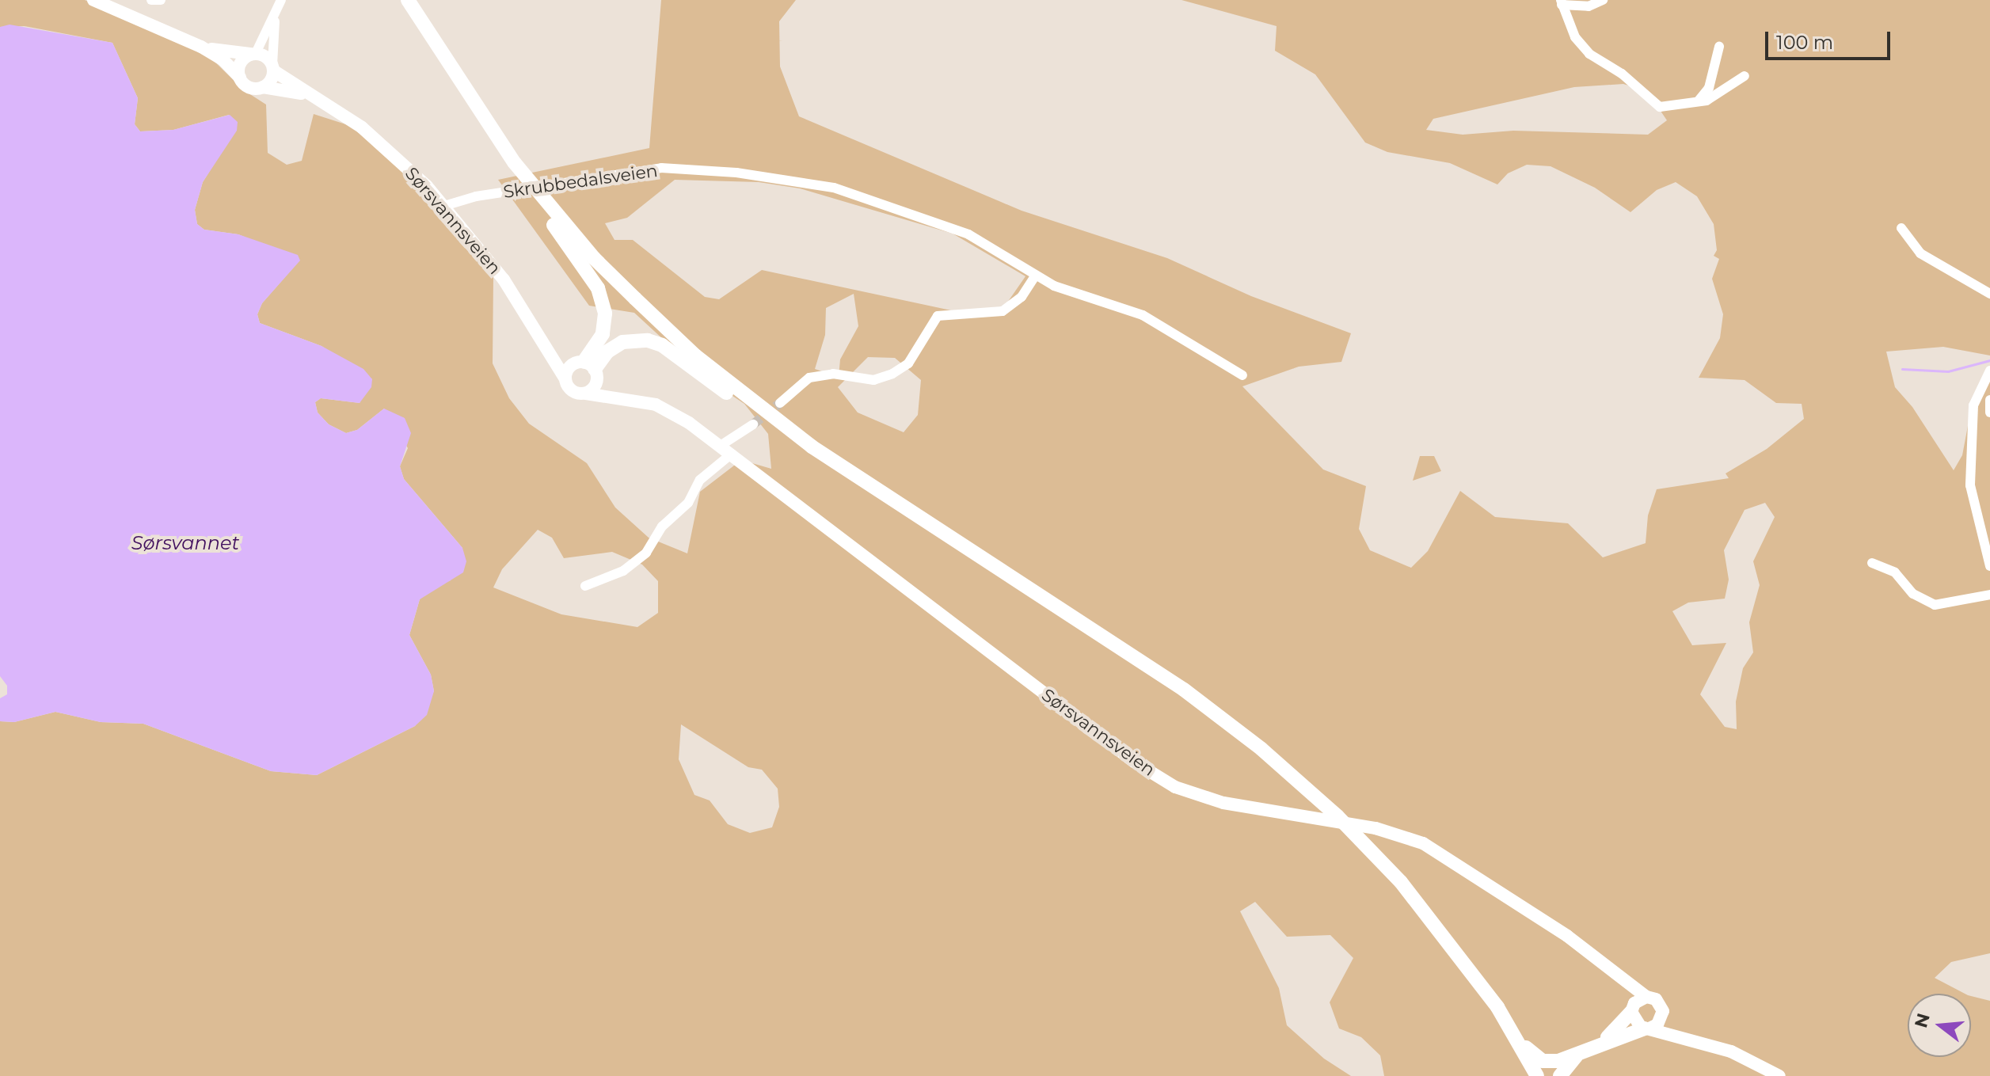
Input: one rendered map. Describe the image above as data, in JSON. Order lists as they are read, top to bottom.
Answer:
{
  "streets": {
    "main road": ["Sørsvannsveien"],
    "street": ["Skrubbedalsveien"]
  },
  "crossings": [
    ["Skrubbedalsveien", "Sørsvannsveien"]
  ],
  "water": ["Sørsvannet"],
  "scale_bar": "100 m",
  "north": "left"
}
